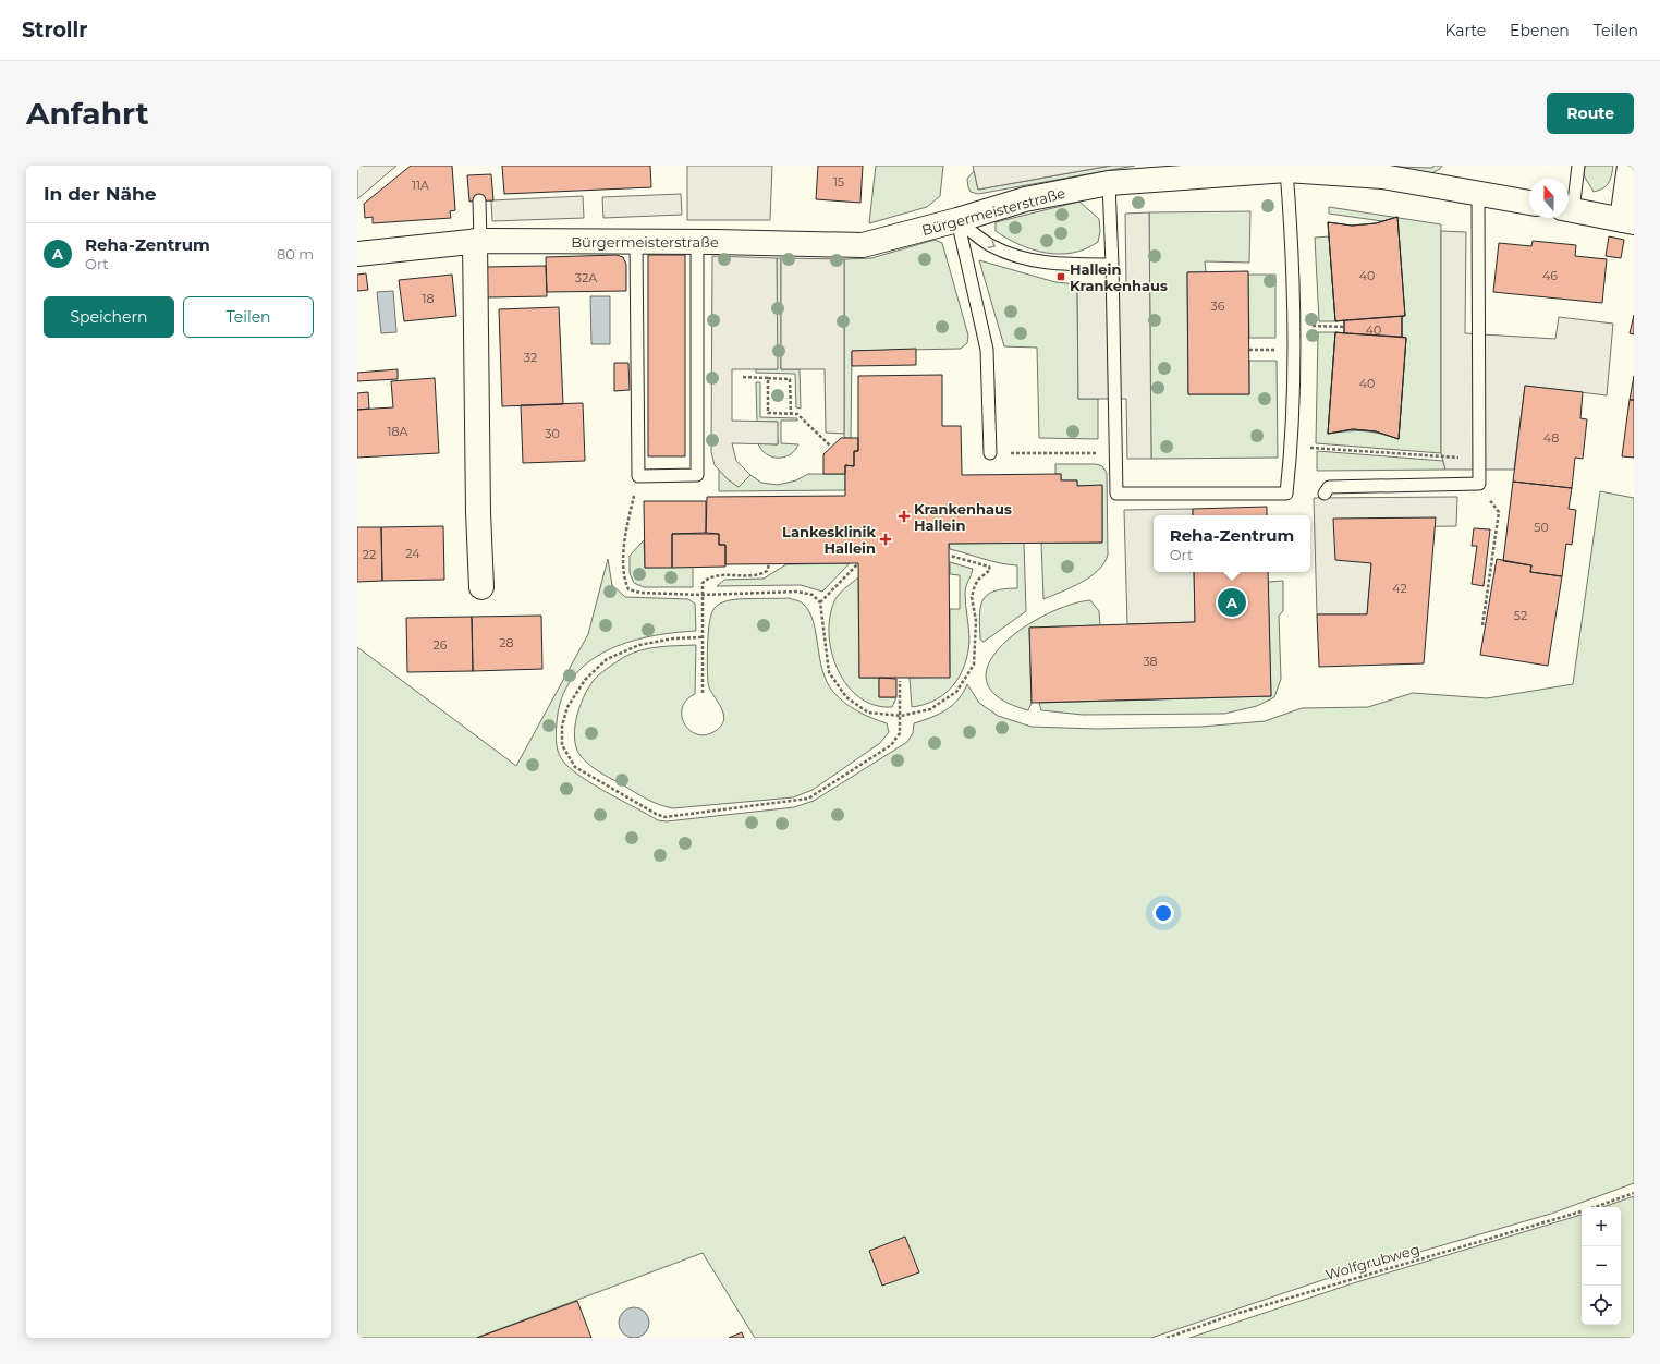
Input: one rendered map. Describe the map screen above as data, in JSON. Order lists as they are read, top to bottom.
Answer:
{
  "streets": {
    "street": ["Bürgermeisterstraße"],
    "path": ["Wolfgrubweg"]
  },
  "places": {
    "transit": ["Hallein Krankenhaus"],
    "health": ["Krankenhaus Hallein", "Lankesklinik Hallein"]
  },
  "house_numbers": [
    "15",
    "11A",
    "40",
    "46",
    "32A",
    "18",
    "36",
    "40",
    "32",
    "40",
    "18A",
    "30",
    "48",
    "50",
    "24",
    "22",
    "42",
    "52",
    "28",
    "26",
    "38"
  ],
  "north": "top",
  "page": {
    "header": "Strollr",
    "nav": ["Karte", "Ebenen", "Teilen"],
    "buttons": [
      "Route",
      ["Speichern", "Teilen"]
    ],
    "title": "Anfahrt",
    "heading": "In der Nähe",
    "list": [
      {
        "mark": "A",
        "name": "Reha-Zentrum",
        "note": "Ort",
        "value": "80 m"
      }
    ],
    "popup": ["Reha-Zentrum", "Ort"],
    "pins": "A",
    "map_buttons": ["+", "−"]
  }
}
